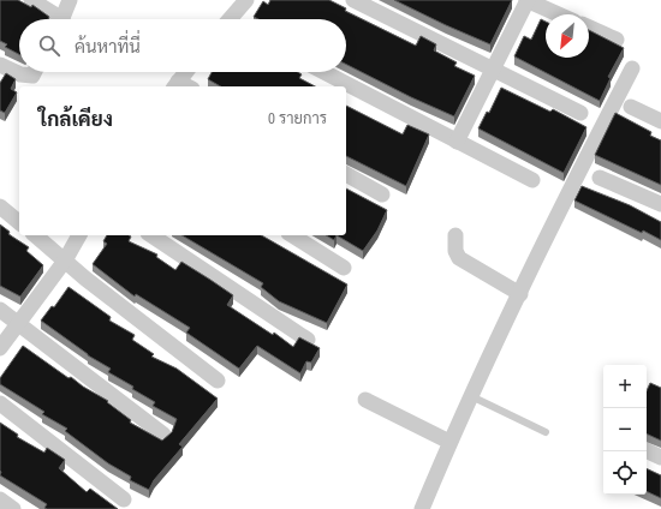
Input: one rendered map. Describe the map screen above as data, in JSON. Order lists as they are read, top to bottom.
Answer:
{
  "north": "bottom left",
  "page": {
    "search": "ค้นหาที่นี่",
    "heading": ["ใกล้เคียง", "0 รายการ"],
    "map_buttons": ["+", "−"]
  }
}
